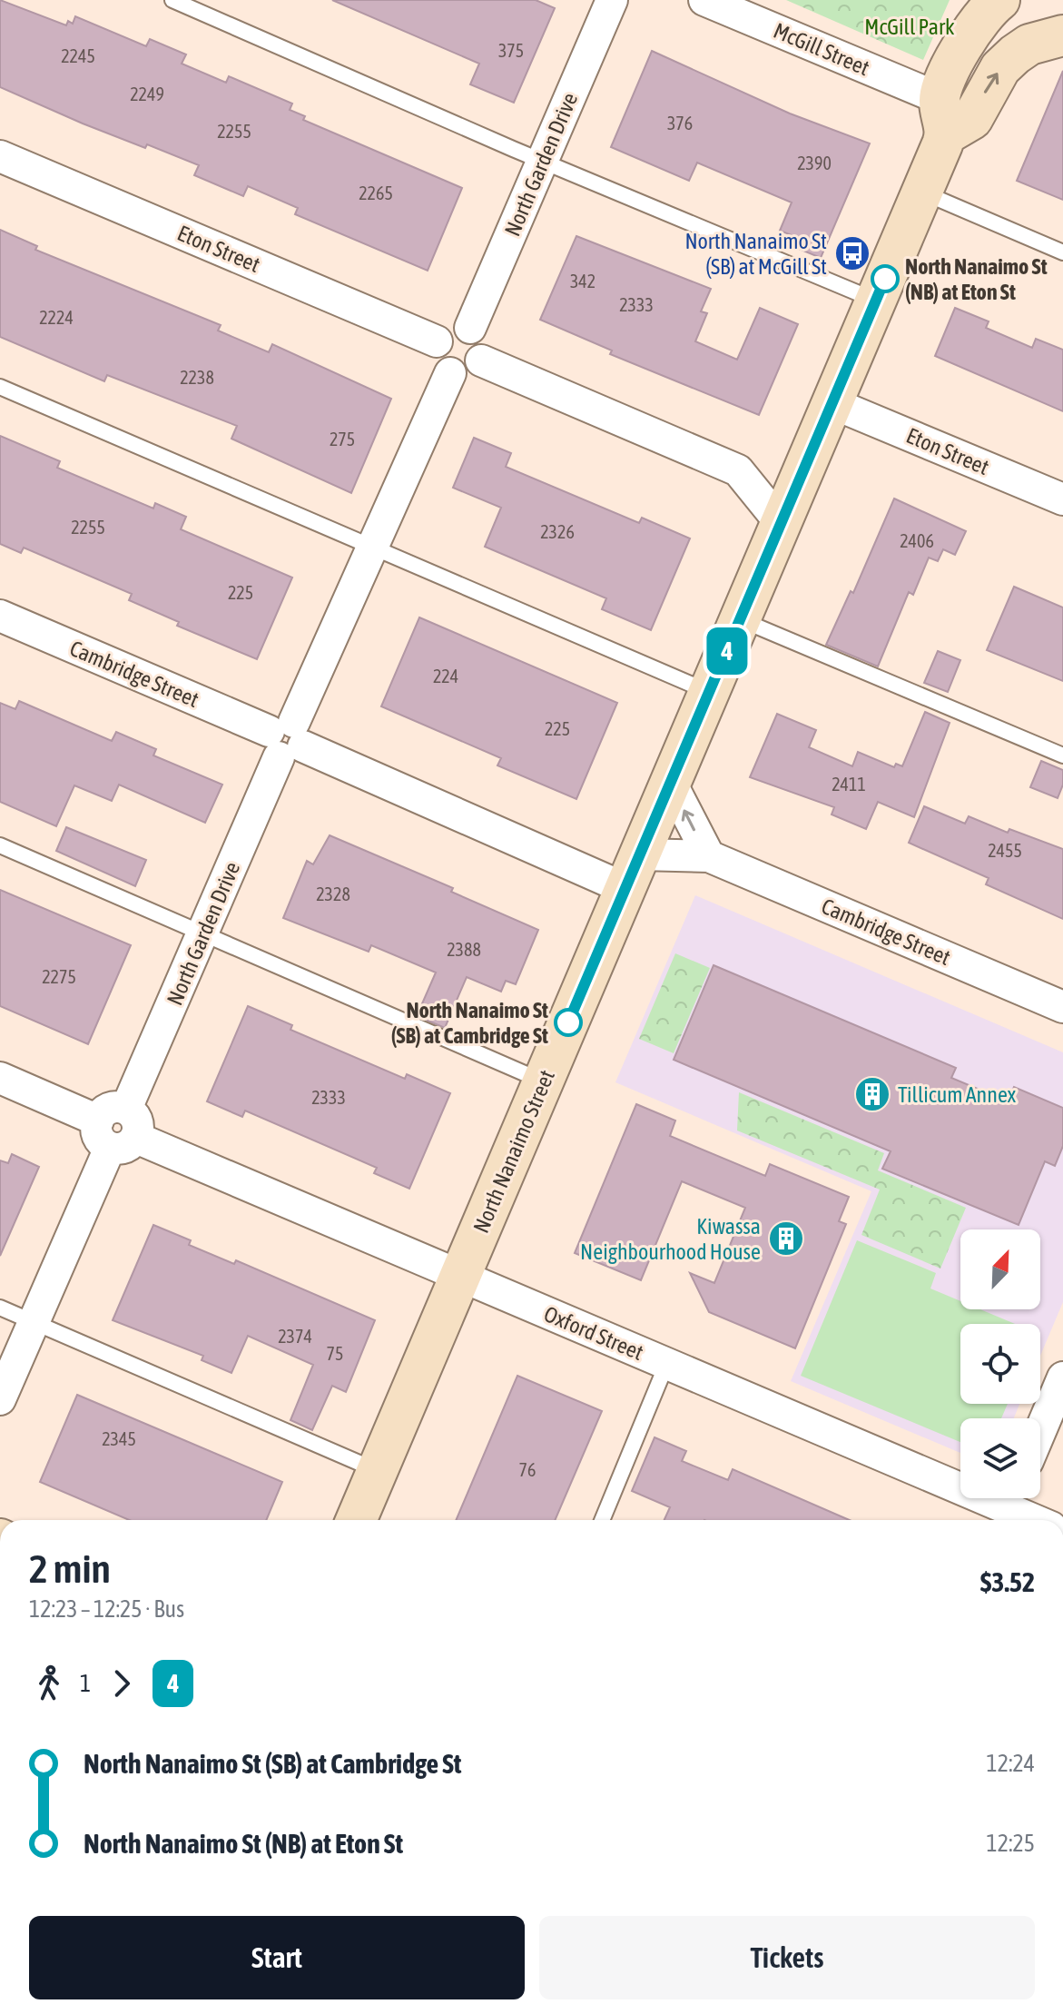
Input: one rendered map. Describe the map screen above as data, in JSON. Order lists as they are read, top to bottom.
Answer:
{
  "streets": {
    "main road": ["North Nanaimo Street"],
    "street": [
      "McGill Street",
      "North Garden Drive",
      "Eton Street",
      "Cambridge Street",
      "Oxford Street"
    ]
  },
  "crossings": [
    ["McGill Street", "North Nanaimo Street"],
    ["North Garden Drive", "Eton Street"],
    ["North Garden Drive", "Cambridge Street"],
    ["North Garden Drive", "Oxford Street"],
    ["Eton Street", "North Nanaimo Street"],
    ["Cambridge Street", "North Nanaimo Street"],
    ["North Nanaimo Street", "Oxford Street"]
  ],
  "parks": ["McGill Park"],
  "places": {
    "bus stop": ["North Nanaimo St (SB) at McGill St"],
    "other": ["North Nanaimo St (NB) at Eton St", "North Nanaimo St (SB) at Cambridge St"],
    "building": ["Tillicum Annex", "Kiwassa Neighbourhood House"]
  },
  "lines": ["bus line 4"],
  "house_numbers": [
    "375",
    "2245",
    "2249",
    "376",
    "2255",
    "2390",
    "2265",
    "342",
    "2333",
    "2224",
    "2238",
    "275",
    "2255",
    "2326",
    "2406",
    "225",
    "224",
    "225",
    "2411",
    "2455",
    "2328",
    "2388",
    "2275",
    "2333",
    "2374",
    "75",
    "2345",
    "76"
  ],
  "north": "top right",
  "page": {
    "on_map": "4",
    "heading": ["2 min", "12:23 – 12:25 · Bus", "$3.52"],
    "legs": ["1", "4"],
    "list": [
      {
        "name": "North Nanaimo St (SB) at Cambridge St",
        "value": "12:24"
      },
      {
        "name": "North Nanaimo St (NB) at Eton St",
        "value": "12:25"
      }
    ],
    "buttons": ["Start", "Tickets"]
  }
}
